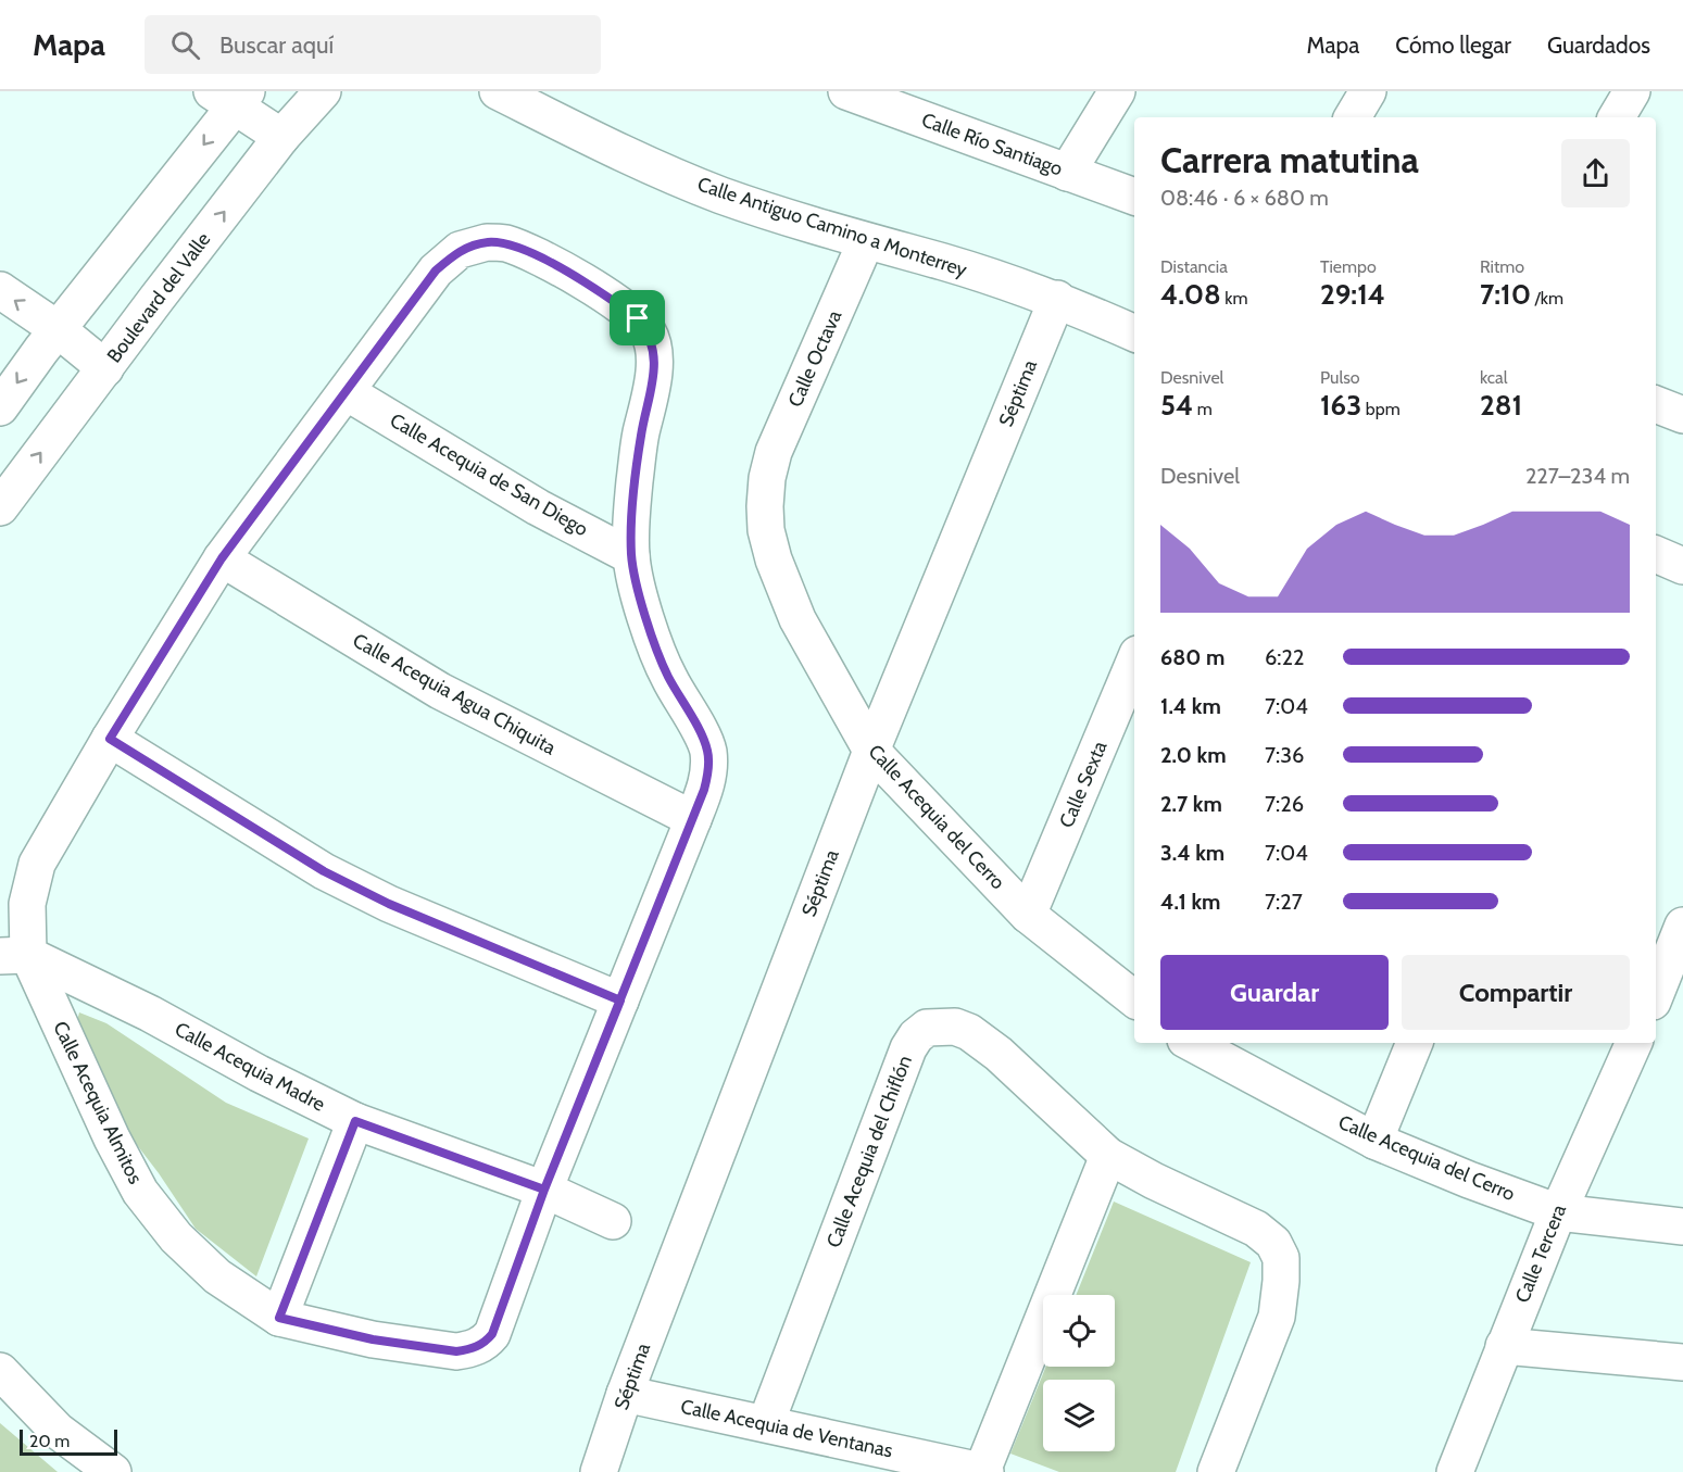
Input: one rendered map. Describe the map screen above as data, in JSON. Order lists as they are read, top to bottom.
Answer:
{
  "streets": {
    "street": [
      "Calle Río Santiago",
      "Calle Antiguo Camino a Monterrey",
      "Boulevard del Valle",
      "Calle Octava",
      "Séptima",
      "Calle Acequia de San Diego",
      "Calle Acequia Agua Chiquita",
      "Calle Sexta",
      "Calle Acequia del Cerro",
      "Calle Acequia Madre",
      "Calle Acequia Almitos",
      "Calle Acequia del Chiflón",
      "Calle Tercera",
      "Calle Acequia de Ventanas"
    ]
  },
  "crossings": [
    ["Calle Antiguo Camino a Monterrey", "Calle Octava"],
    ["Calle Antiguo Camino a Monterrey", "Séptima"],
    ["Calle Octava", "Calle Acequia del Cerro"],
    ["Séptima", "Calle Acequia del Cerro"],
    ["Séptima", "Calle Acequia de Ventanas"],
    ["Calle Acequia de San Diego", "Calle Acequia Almitos"],
    ["Calle Acequia Agua Chiquita", "Calle Acequia Almitos"],
    ["Calle Sexta", "Calle Acequia del Cerro"],
    ["Calle Acequia del Cerro", "Calle Tercera"],
    ["Calle Acequia Madre", "Calle Acequia Almitos"],
    ["Calle Acequia del Chiflón", "Calle Acequia de Ventanas"]
  ],
  "scale_bar": "20 m",
  "page": {
    "header": "Mapa",
    "search": "Buscar aquí",
    "nav": ["Mapa", "Cómo llegar", "Guardados"],
    "heading": ["Carrera matutina", "08:46 · 6 × 680 m"],
    "stats": [
      ["Distancia", "4.08 km"],
      ["Tiempo", "29:14"],
      ["Ritmo", "7:10 /km"],
      ["Desnivel", "54 m"],
      ["Pulso", "163 bpm"],
      ["kcal", "281"]
    ],
    "chart": ["Desnivel", "227–234 m"],
    "list": [
      {
        "name": "680 m",
        "note": "6:22"
      },
      {
        "name": "1.4 km",
        "note": "7:04"
      },
      {
        "name": "2.0 km",
        "note": "7:36"
      },
      {
        "name": "2.7 km",
        "note": "7:26"
      },
      {
        "name": "3.4 km",
        "note": "7:04"
      },
      {
        "name": "4.1 km",
        "note": "7:27"
      }
    ],
    "buttons": ["Guardar", "Compartir"],
    "scale": "20 m"
  }
}
